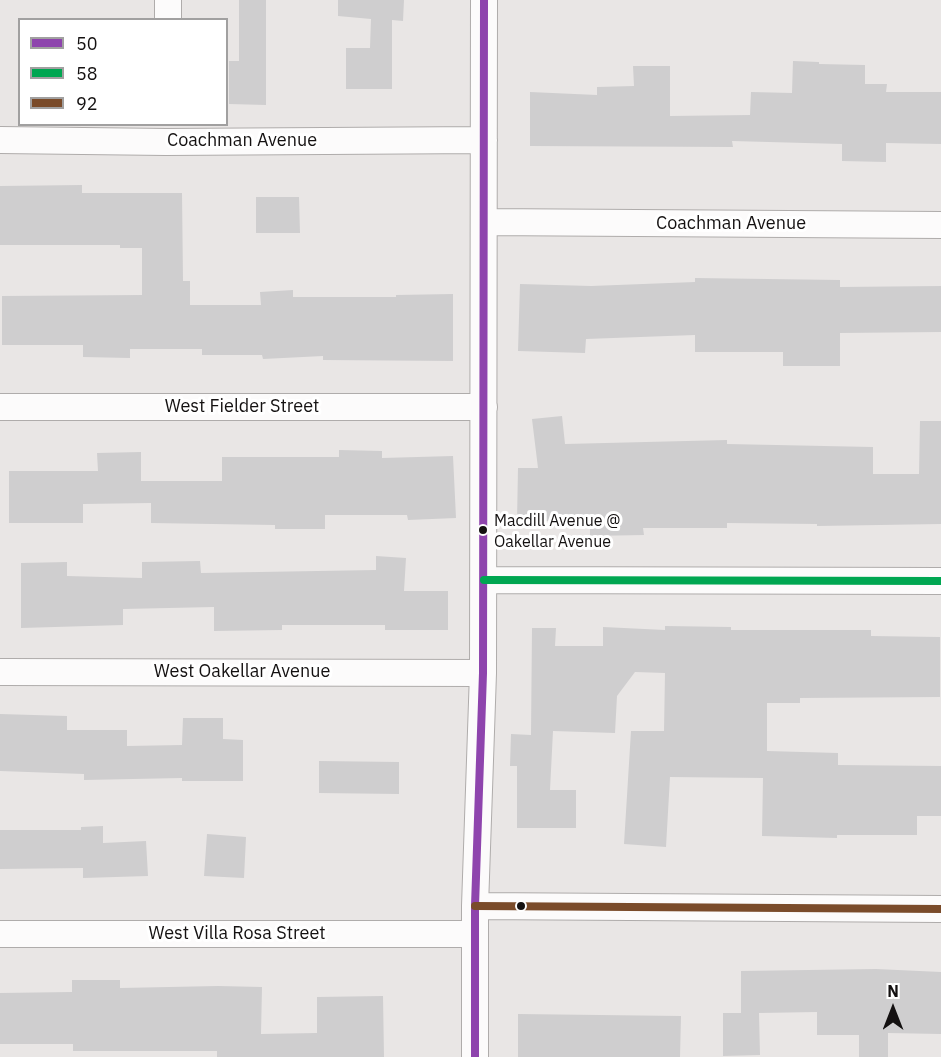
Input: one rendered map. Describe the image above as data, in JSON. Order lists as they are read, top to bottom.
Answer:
{
  "streets": {
    "street": [
      "Coachman Avenue",
      "West Fielder Street",
      "West Oakellar Avenue",
      "West Villa Rosa Street"
    ]
  },
  "places": ["Macdill Avenue @ Oakellar Avenue"],
  "lines": ["transit line 50", "transit line 58", "transit line 92"],
  "legend": ["50", "58", "92"],
  "north": "top"
}
